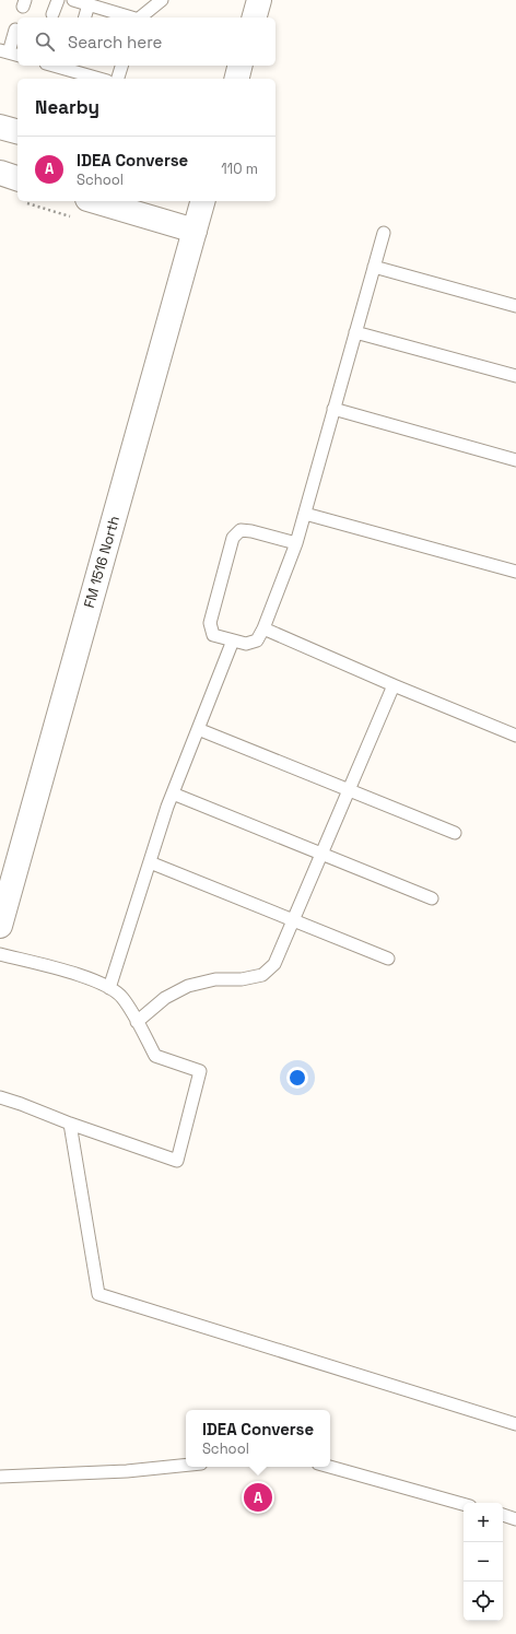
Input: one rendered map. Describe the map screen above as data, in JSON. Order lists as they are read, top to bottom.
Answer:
{
  "streets": {
    "main road": ["FM 1516 North"]
  },
  "page": {
    "search": "Search here",
    "heading": "Nearby",
    "list": [
      {
        "mark": "A",
        "name": "IDEA Converse",
        "note": "School",
        "value": "110 m"
      }
    ],
    "popup": ["IDEA Converse", "School"],
    "pins": "A",
    "map_buttons": ["+", "−"]
  }
}
